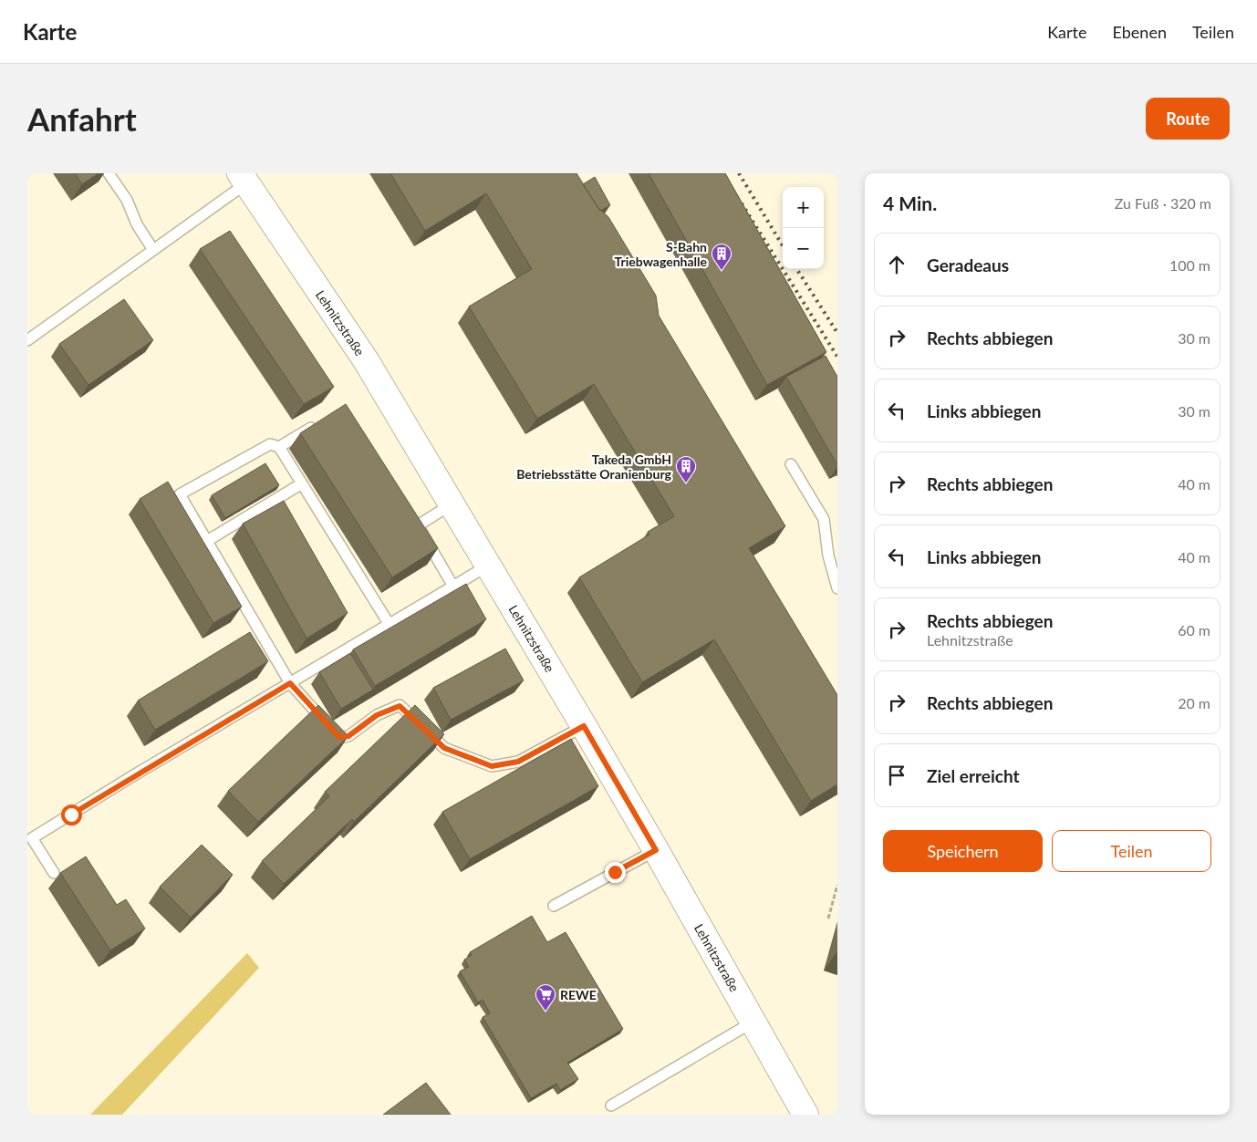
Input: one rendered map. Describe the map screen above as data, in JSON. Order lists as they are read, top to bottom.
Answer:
{
  "streets": {
    "main road": ["Lehnitzstraße"]
  },
  "places": {
    "building": ["S-Bahn Triebwagenhalle", "Takeda GmbH Betriebsstätte Oranienburg"],
    "supermarket": ["REWE"]
  },
  "page": {
    "header": "Karte",
    "nav": ["Karte", "Ebenen", "Teilen"],
    "buttons": [
      "Route",
      ["Speichern", "Teilen"]
    ],
    "title": "Anfahrt",
    "heading": ["4 Min.", "Zu Fuß · 320 m"],
    "map_buttons": ["+", "−"],
    "list": [
      ["Geradeaus", "100 m"],
      ["Rechts abbiegen", "30 m"],
      ["Links abbiegen", "30 m"],
      ["Rechts abbiegen", "40 m"],
      ["Links abbiegen", "40 m"],
      ["Rechts abbiegen", "Lehnitzstraße", "60 m"],
      ["Rechts abbiegen", "20 m"],
      "Ziel erreicht"
    ]
  }
}
